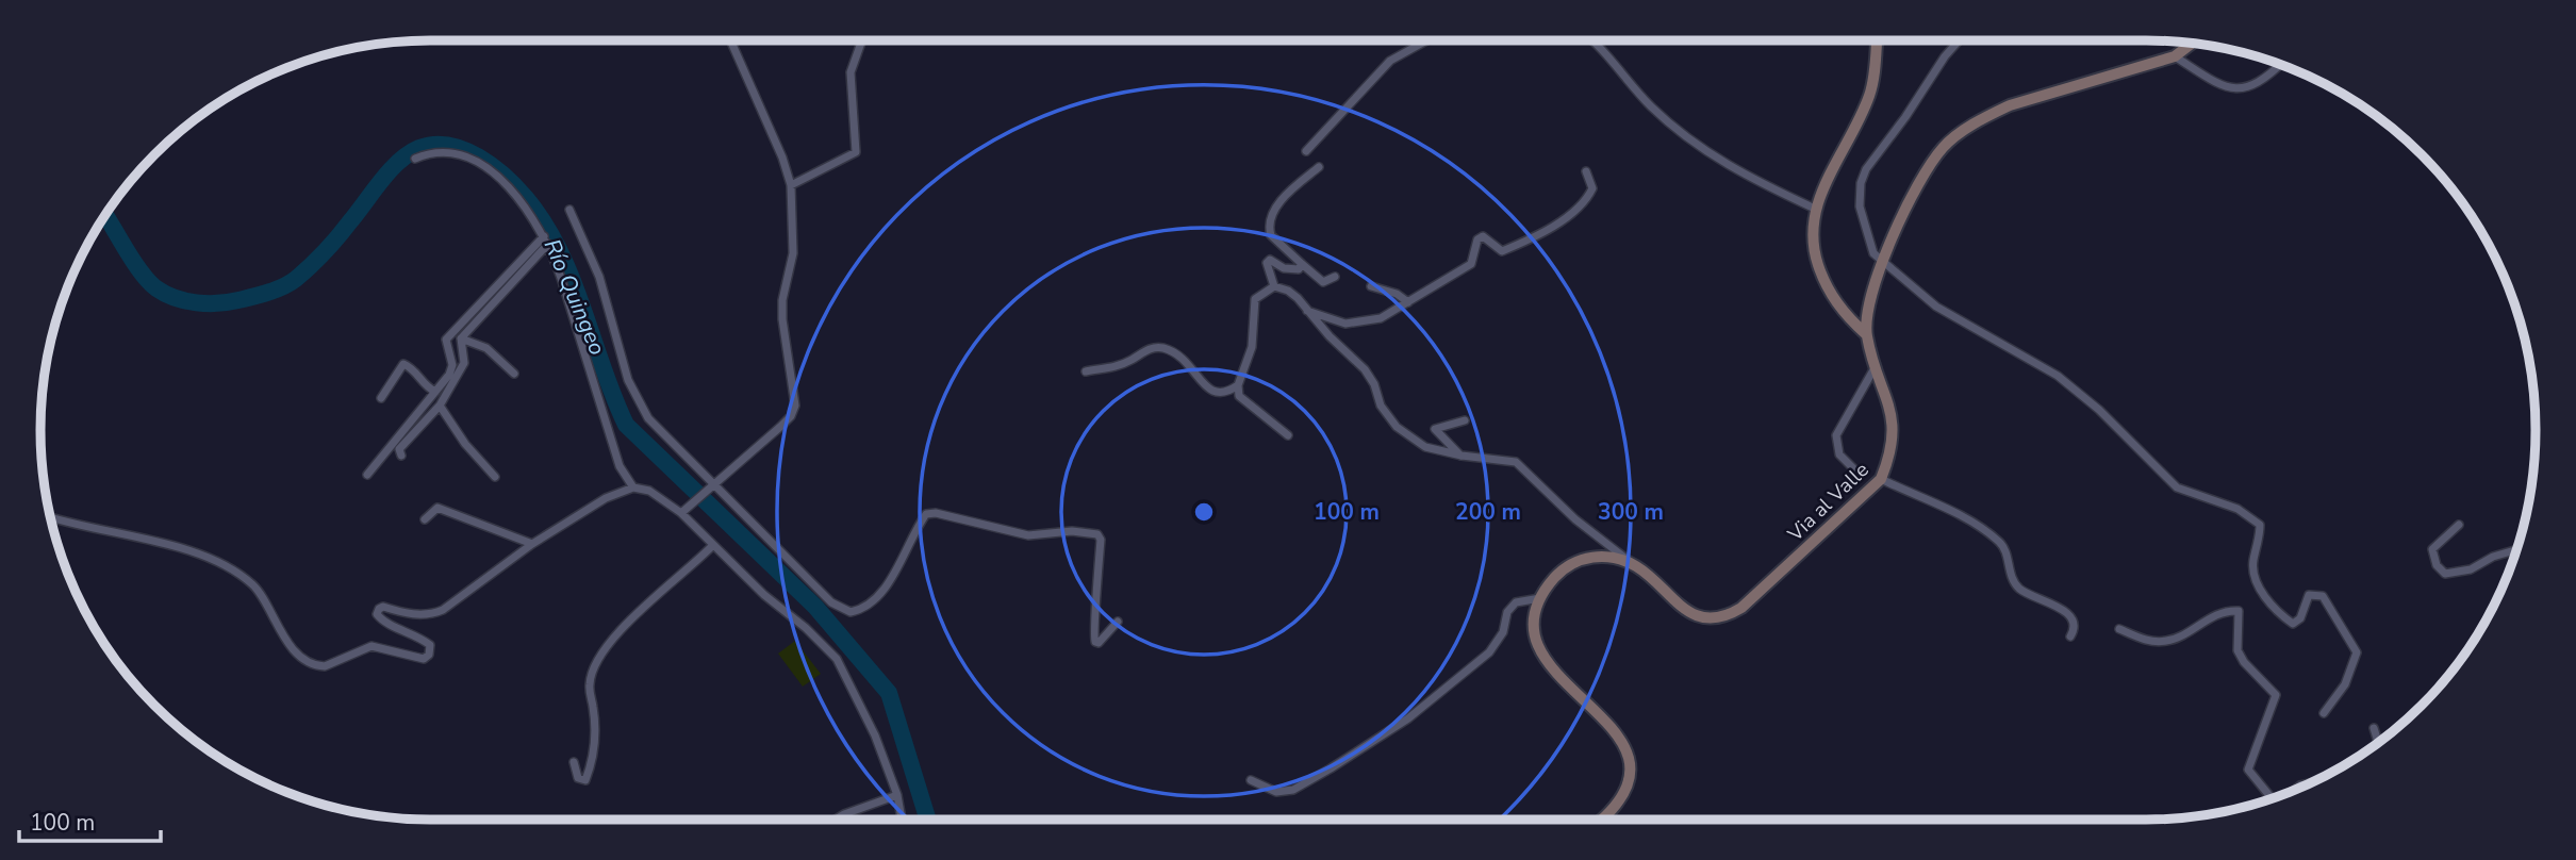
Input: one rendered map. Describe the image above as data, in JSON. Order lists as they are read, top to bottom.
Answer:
{
  "streets": {
    "main road": ["Via al Valle"]
  },
  "water": ["Río Quingeo"],
  "scale_bar": "100 m",
  "rings": ["100 m", "200 m", "300 m"]
}
